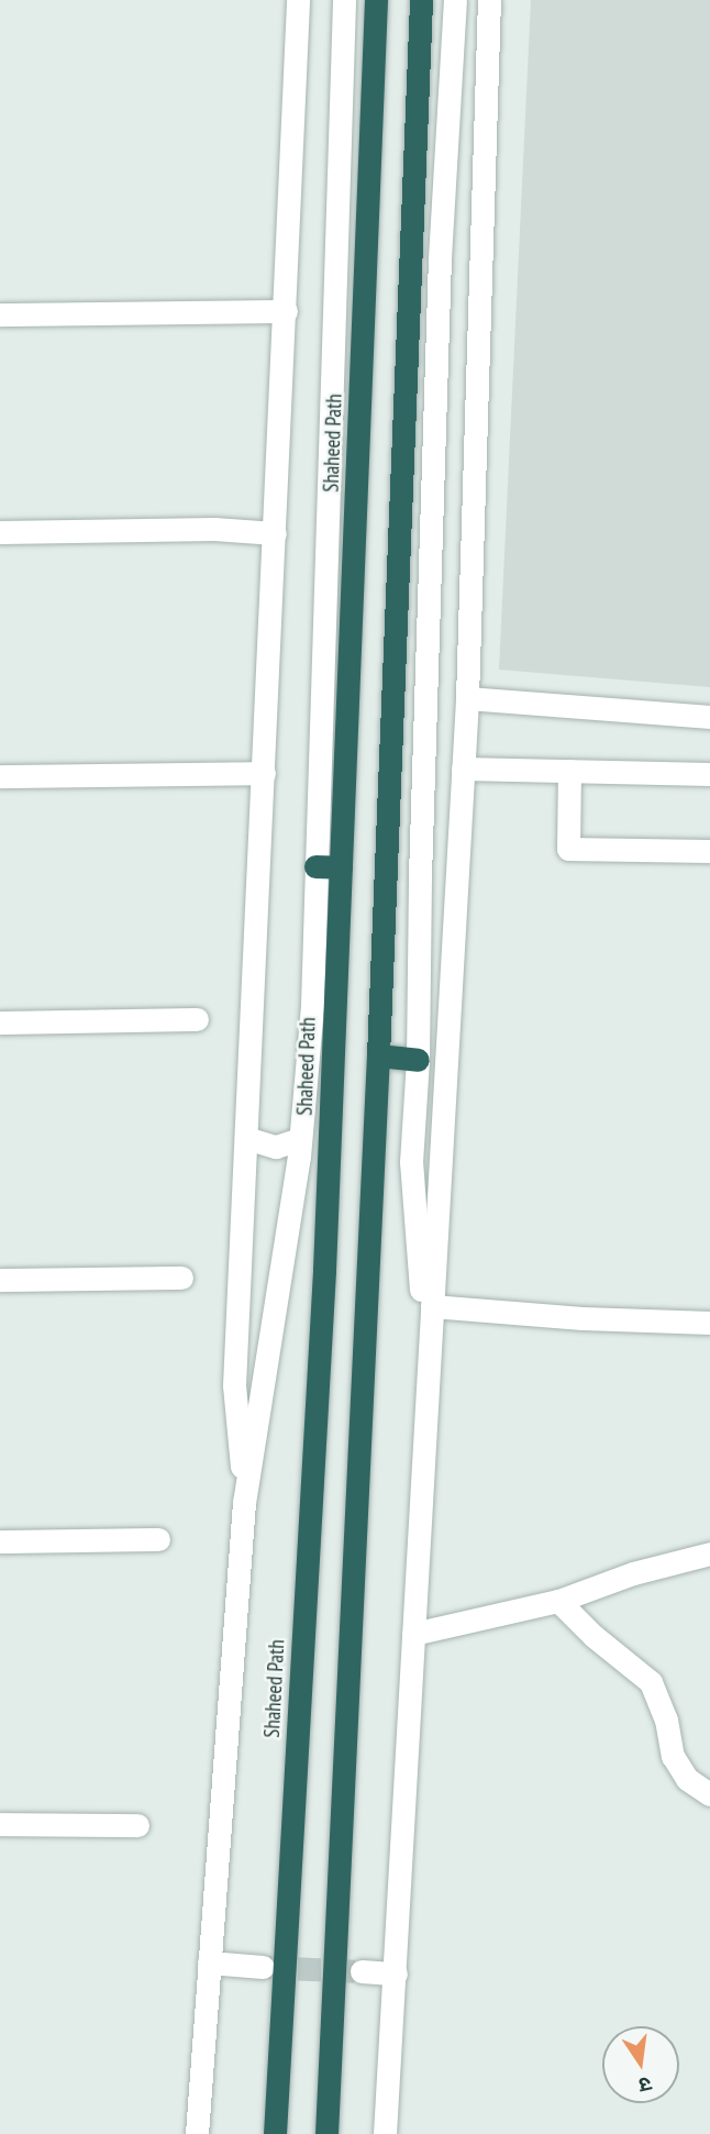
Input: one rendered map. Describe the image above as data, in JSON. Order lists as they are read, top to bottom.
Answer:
{
  "streets": {
    "highway": ["Shaheed Path"]
  },
  "north": "bottom"
}
